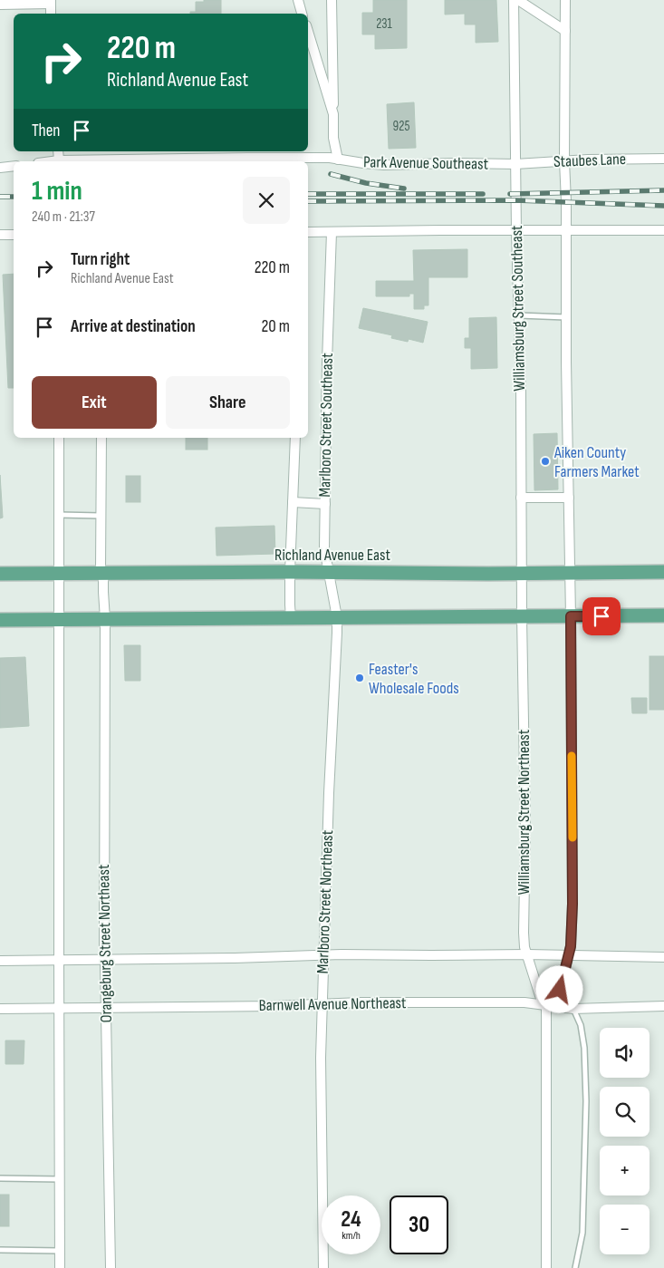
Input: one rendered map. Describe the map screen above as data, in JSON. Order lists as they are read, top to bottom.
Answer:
{
  "streets": {
    "main road": ["Richland Avenue East"],
    "street": [
      "Staubes Lane",
      "Park Avenue Southeast",
      "Williamsburg Street Southeast",
      "Marlboro Street Southeast",
      "Williamsburg Street Northeast",
      "Marlboro Street Northeast",
      "Orangeburg Street Northeast",
      "Barnwell Avenue Northeast"
    ]
  },
  "crossings": [
    ["Staubes Lane", "Park Avenue Southeast"],
    ["Staubes Lane", "Williamsburg Street Southeast"],
    ["Park Avenue Southeast", "Williamsburg Street Southeast"],
    ["Williamsburg Street Southeast", "Richland Avenue East"],
    ["Williamsburg Street Southeast", "Williamsburg Street Northeast"],
    ["Marlboro Street Southeast", "Richland Avenue East"],
    ["Marlboro Street Southeast", "Marlboro Street Northeast"],
    ["Richland Avenue East", "Orangeburg Street Northeast"],
    ["Williamsburg Street Northeast", "Barnwell Avenue Northeast"],
    ["Marlboro Street Northeast", "Barnwell Avenue Northeast"],
    ["Orangeburg Street Northeast", "Barnwell Avenue Northeast"]
  ],
  "places": ["Aiken County Farmers Market", "Feaster's Wholesale Foods"],
  "house_numbers": ["231", "925"],
  "page": {
    "turn": ["220 m", "Richland Avenue East"],
    "then": "Then",
    "heading": ["1 min", "240 m · 21:37"],
    "list": [
      {
        "name": "Turn right",
        "note": "Richland Avenue East",
        "value": "220 m"
      },
      {
        "name": "Arrive at destination",
        "value": "20 m"
      }
    ],
    "buttons": ["Exit", "Share"],
    "map_buttons": ["+", "−"],
    "speed": "24 km/h",
    "limit": "30"
  }
}
